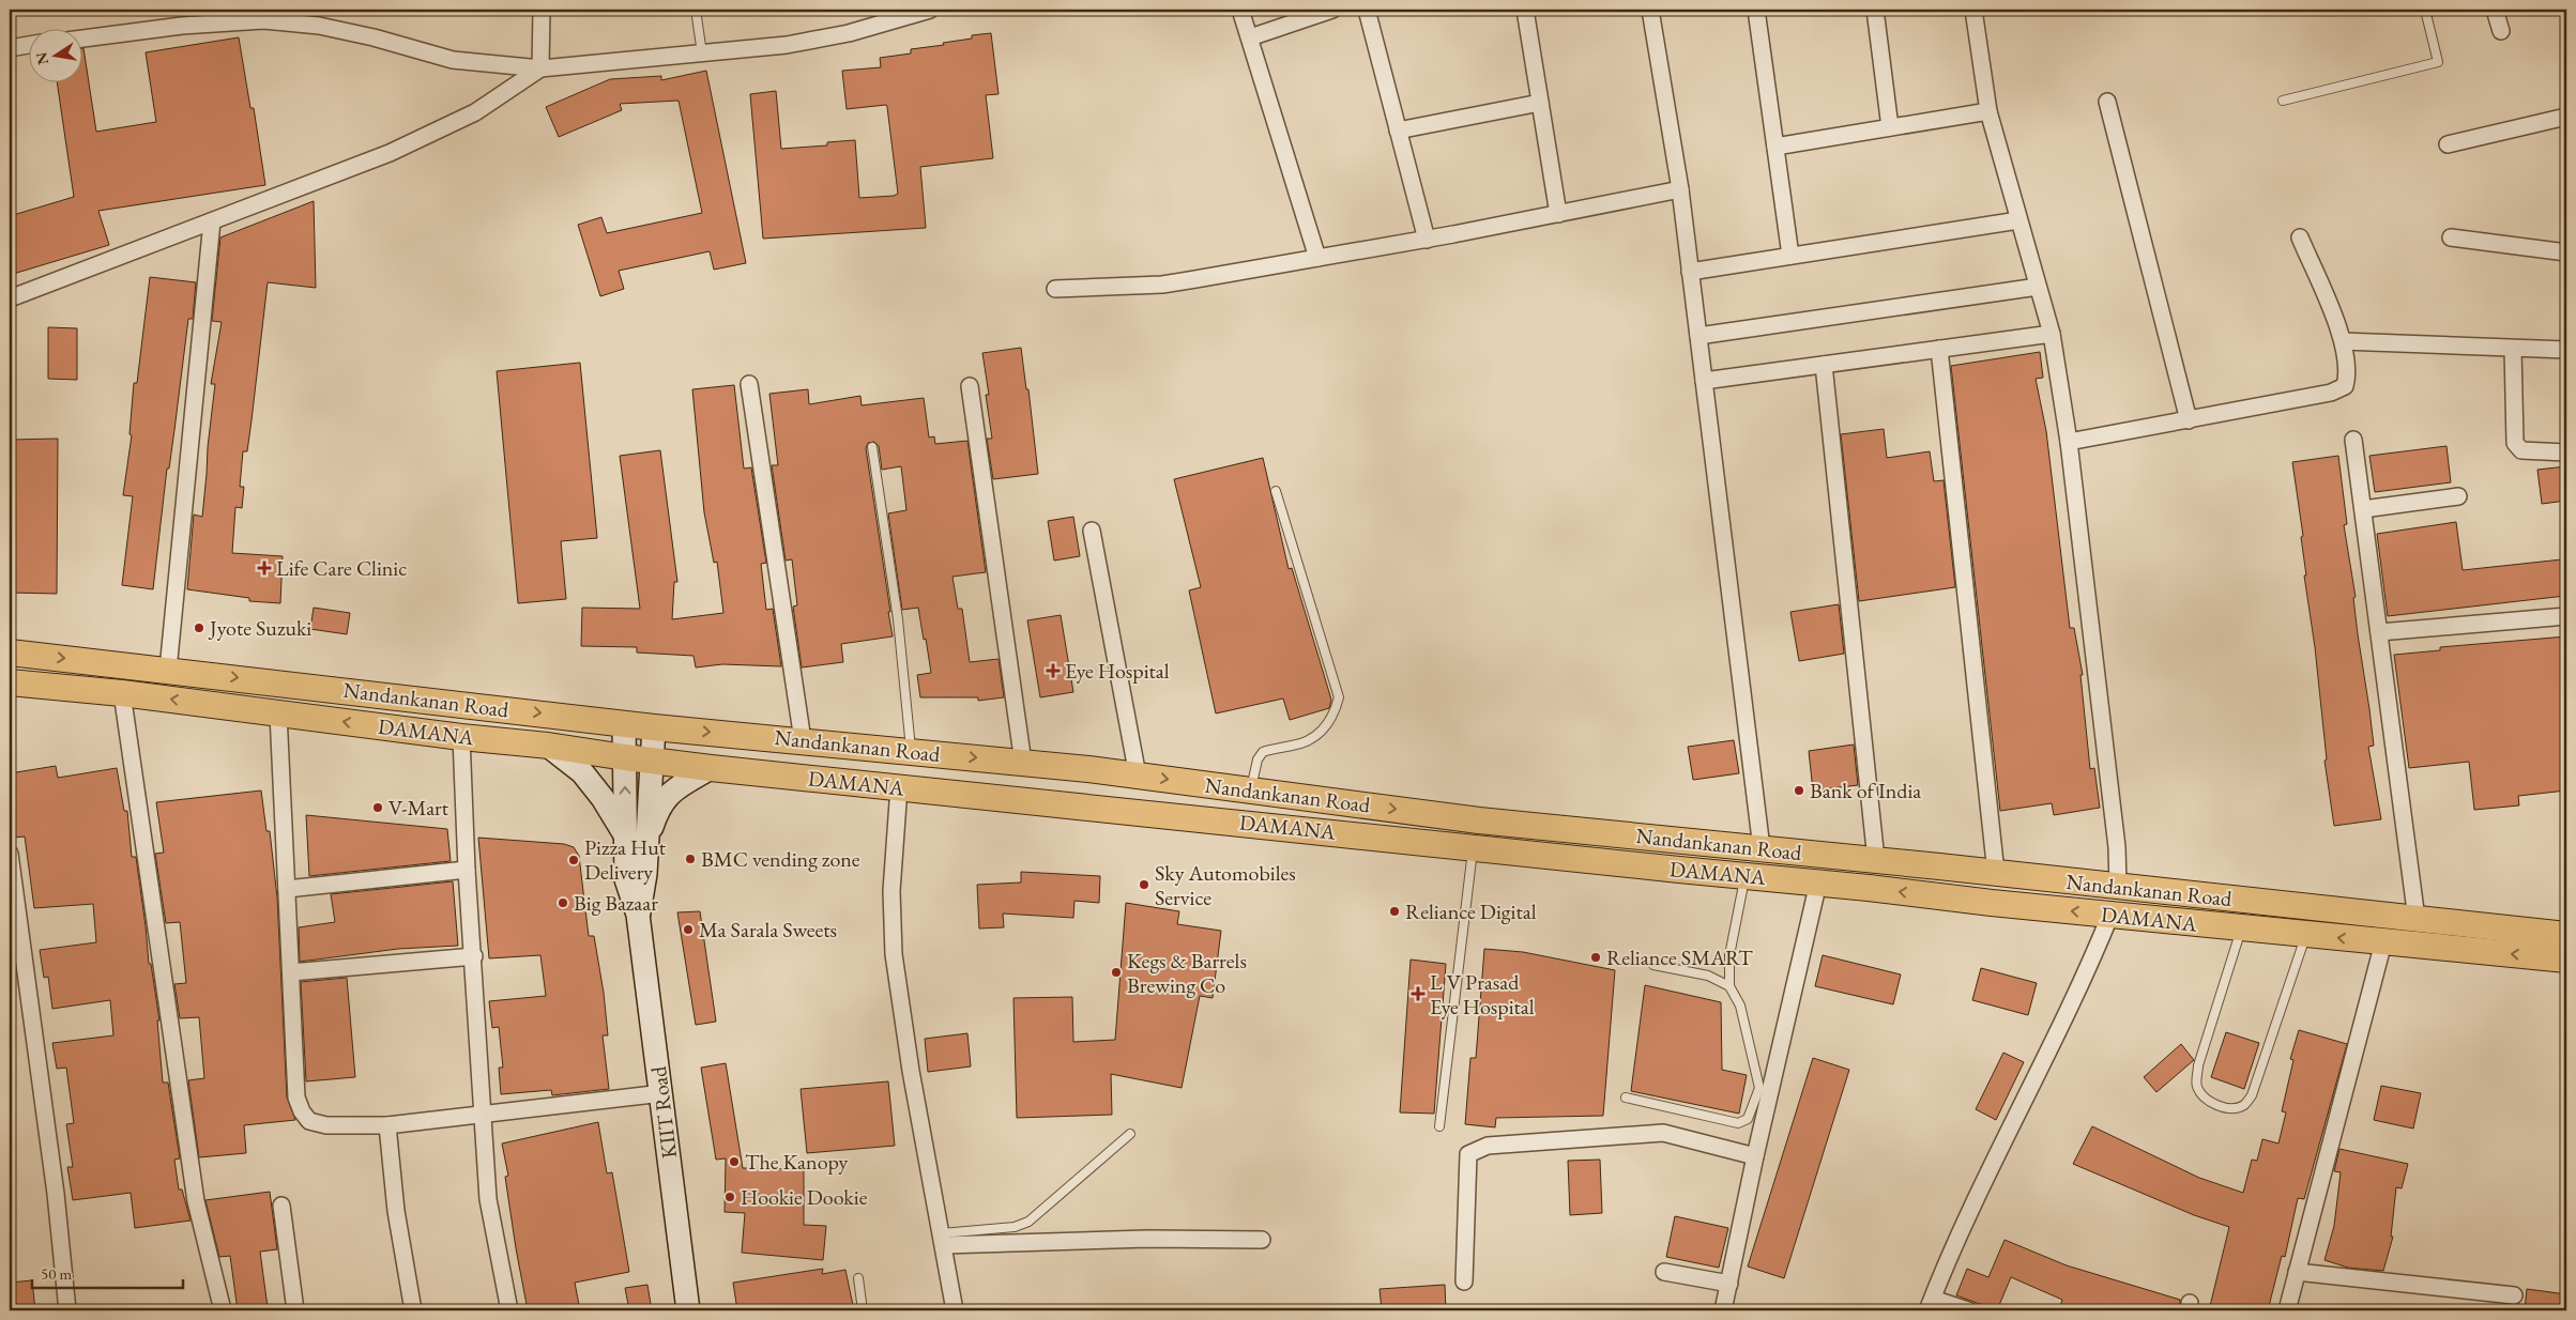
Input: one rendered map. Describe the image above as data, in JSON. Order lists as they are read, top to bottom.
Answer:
{
  "streets": {
    "main road": ["Nandankanan Road", "DAMANA", "KIIT Road"]
  },
  "crossings": [
    ["Nandankanan Road", "KIIT Road"],
    ["DAMANA", "KIIT Road"]
  ],
  "one_way": ["Nandankanan Road"],
  "places": {
    "health": ["Life Care Clinic", "Eye Hospital", "L V Prasad Eye Hospital"],
    "other": [
      "Jyote Suzuki",
      "Bank of India",
      "V-Mart",
      "BMC vending zone",
      "Pizza Hut Delivery",
      "Sky Automobiles Service",
      "Big Bazaar",
      "Reliance Digital",
      "Ma Sarala Sweets",
      "Reliance SMART",
      "Kegs & Barrels Brewing Co",
      "The Kanopy",
      "Hookie Dookie"
    ]
  },
  "scale_bar": "50 m",
  "north": "left"
}
